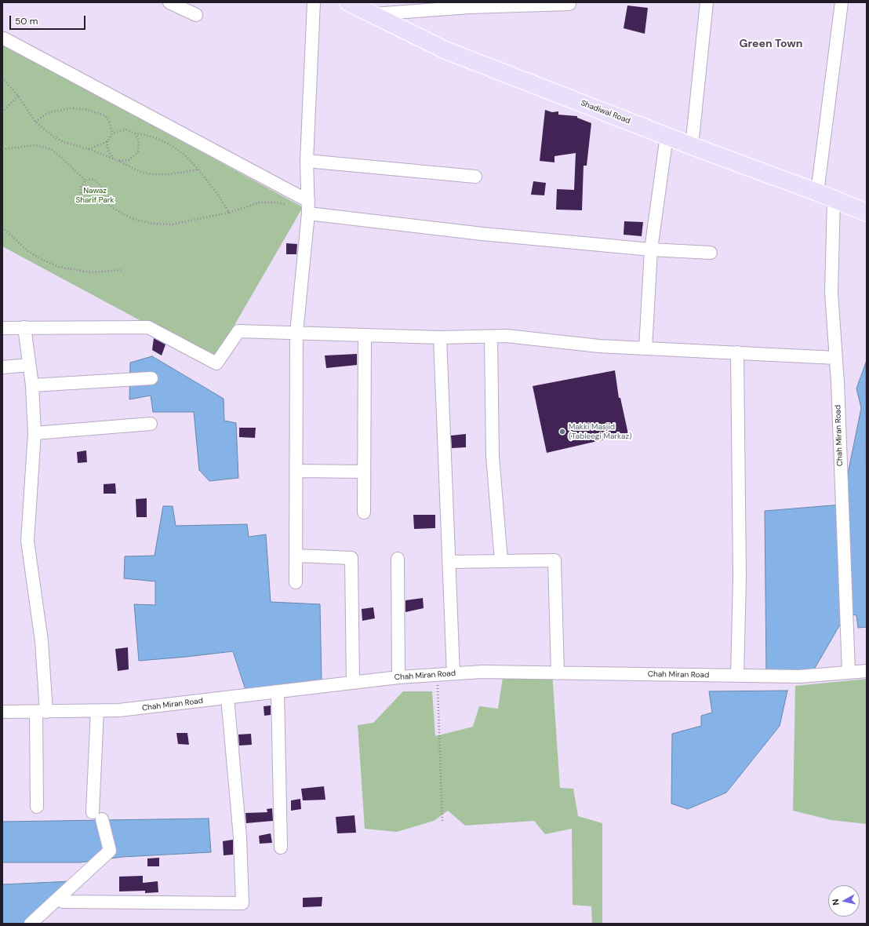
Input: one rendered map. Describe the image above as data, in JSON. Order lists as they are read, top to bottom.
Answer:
{
  "streets": {
    "main road": ["Shadiwal Road"],
    "street": ["Chah Miran Road"]
  },
  "crossings": [
    ["Shadiwal Road", "Chah Miran Road"]
  ],
  "districts": ["Green Town"],
  "parks": ["Nawaz Sharif Park"],
  "places": ["Makki Masjid (Tableegi Markaz)"],
  "scale_bar": "50 m",
  "north": "left"
}
